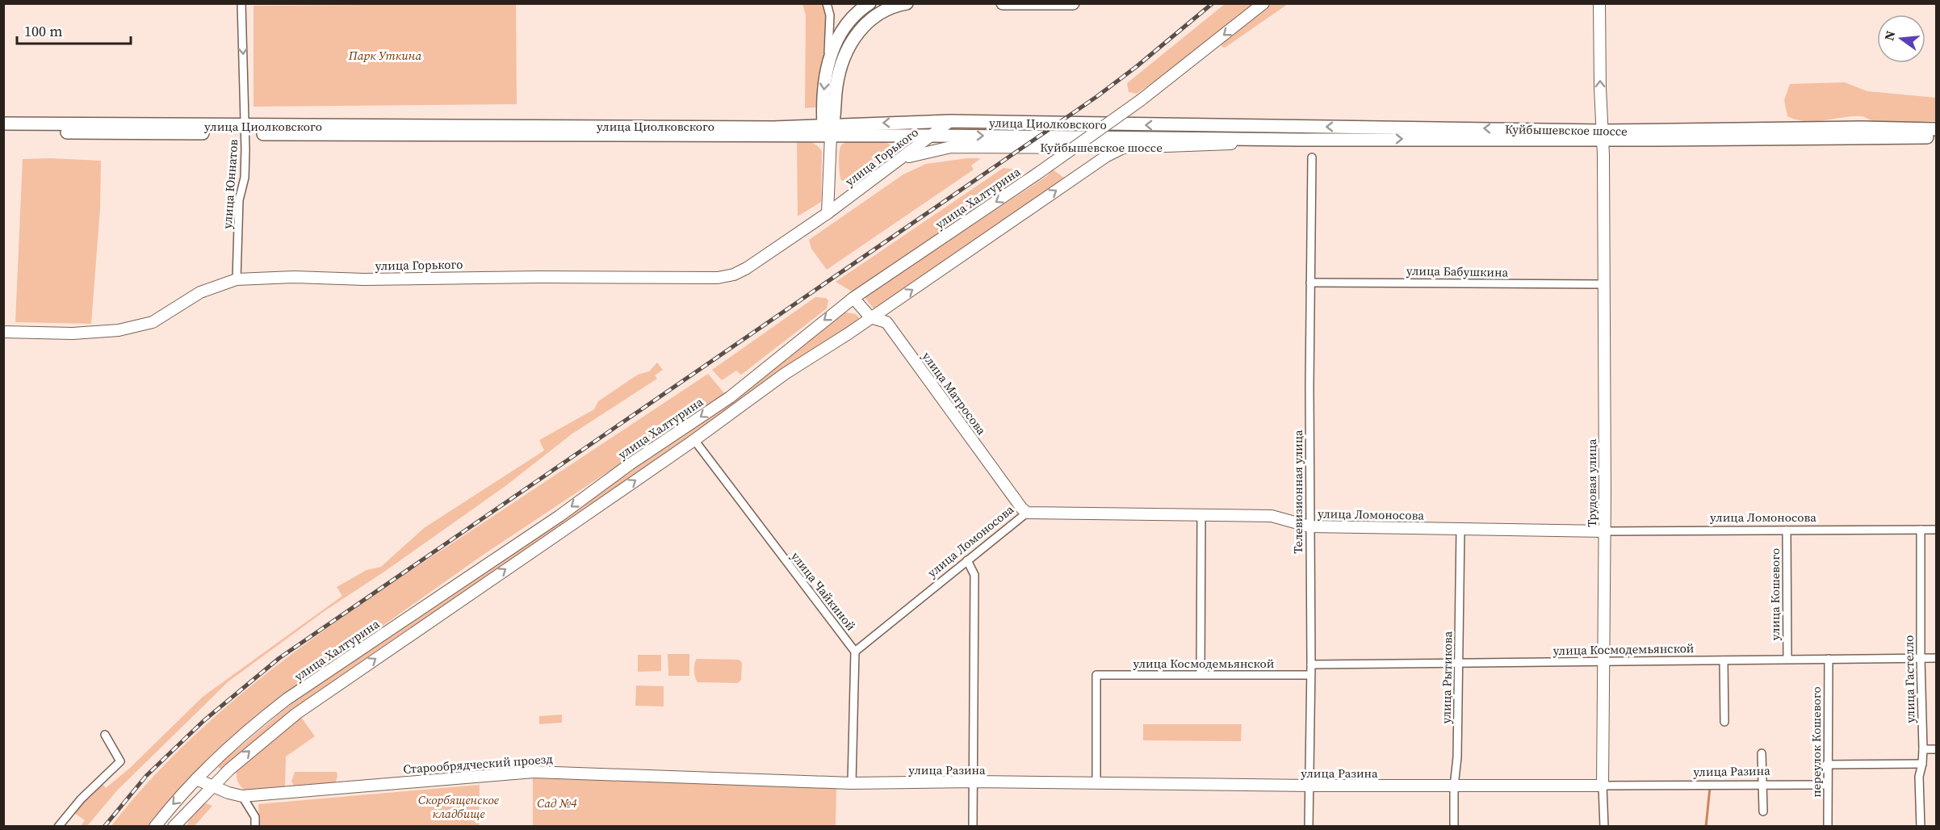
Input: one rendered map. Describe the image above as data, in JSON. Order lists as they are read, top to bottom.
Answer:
{
  "streets": {
    "main road": ["улица Циолковского", "Куйбышевское шоссе"],
    "street": [
      "улица Горького",
      "улица Юннатов",
      "улица Халтурина",
      "улица Бабушкина",
      "улица Матросова",
      "Трудовая улица",
      "Телевизионная улица",
      "улица Ломоносова",
      "улица Чайкиной",
      "улица Кошевого",
      "улица Космодемьянской",
      "улица Рытикова",
      "улица Гастелло",
      "переулок Кошевого",
      "Старообрядческий проезд",
      "улица Разина"
    ]
  },
  "crossings": [
    ["улица Циолковского", "Куйбышевское шоссе"],
    ["улица Циолковского", "улица Горького"],
    ["улица Циолковского", "улица Юннатов"],
    ["Куйбышевское шоссе", "улица Горького"],
    ["Куйбышевское шоссе", "Трудовая улица"],
    ["улица Горького", "улица Юннатов"],
    ["улица Халтурина", "улица Матросова"],
    ["улица Халтурина", "Старообрядческий проезд"],
    ["улица Бабушкина", "Трудовая улица"],
    ["улица Бабушкина", "Телевизионная улица"],
    ["улица Матросова", "улица Ломоносова"],
    ["Трудовая улица", "улица Ломоносова"],
    ["Трудовая улица", "улица Космодемьянской"],
    ["Трудовая улица", "улица Разина"],
    ["Телевизионная улица", "улица Ломоносова"],
    ["Телевизионная улица", "улица Космодемьянской"],
    ["Телевизионная улица", "улица Разина"],
    ["улица Ломоносова", "улица Чайкиной"],
    ["улица Ломоносова", "улица Кошевого"],
    ["улица Ломоносова", "улица Рытикова"],
    ["улица Ломоносова", "улица Гастелло"],
    ["улица Кошевого", "улица Космодемьянской"],
    ["улица Космодемьянской", "улица Рытикова"],
    ["улица Космодемьянской", "улица Гастелло"],
    ["улица Космодемьянской", "переулок Кошевого"],
    ["улица Космодемьянской", "улица Разина"],
    ["улица Рытикова", "улица Разина"],
    ["переулок Кошевого", "улица Разина"],
    ["Старообрядческий проезд", "улица Разина"]
  ],
  "one_way": ["улица Юннатов"],
  "parks": ["Парк Уткина", "Скорбященское кладбище", "Сад №4"],
  "scale_bar": "100 m",
  "north": "left"
}
